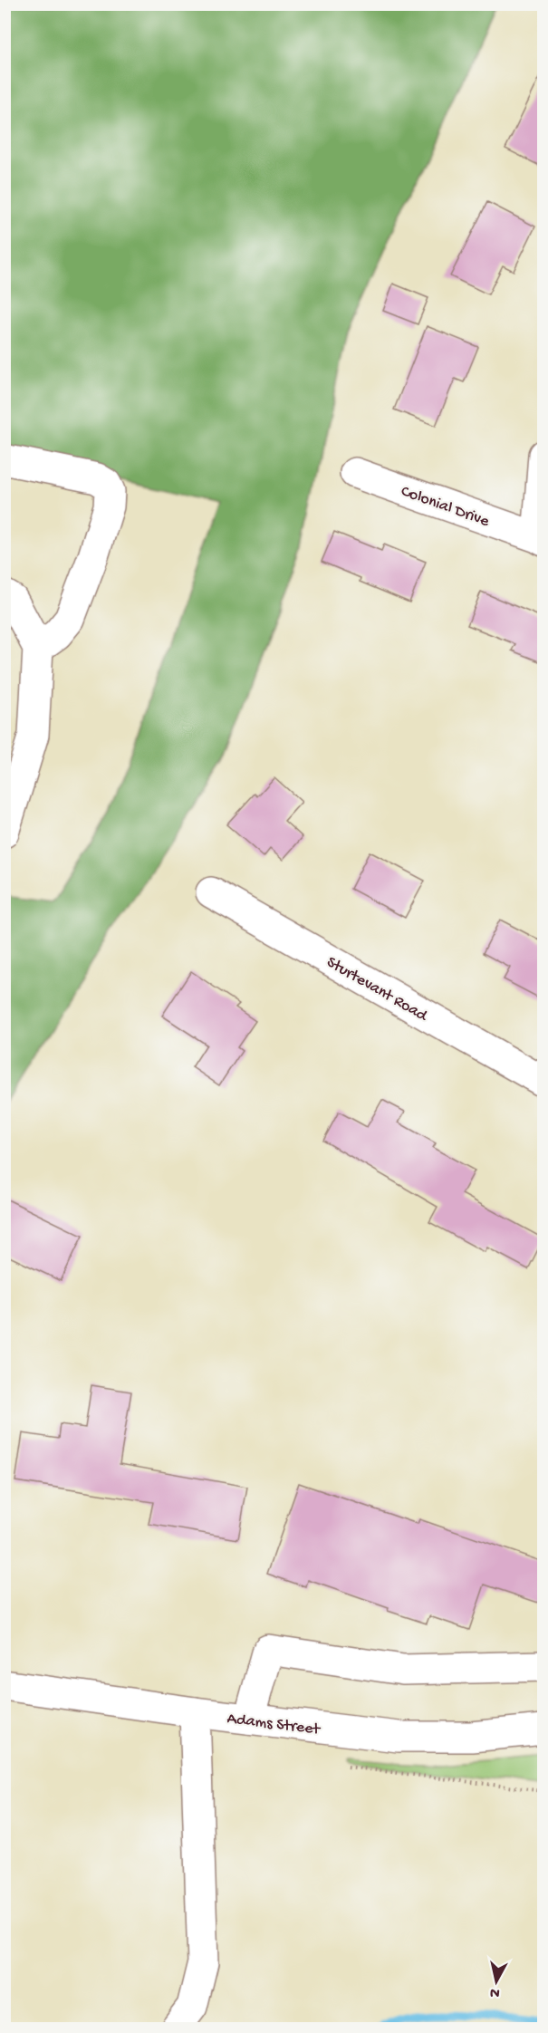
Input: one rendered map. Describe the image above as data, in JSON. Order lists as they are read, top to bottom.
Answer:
{
  "streets": {
    "street": ["Colonial Drive", "Sturtevant Road", "Adams Street"]
  },
  "north": "bottom"
}
